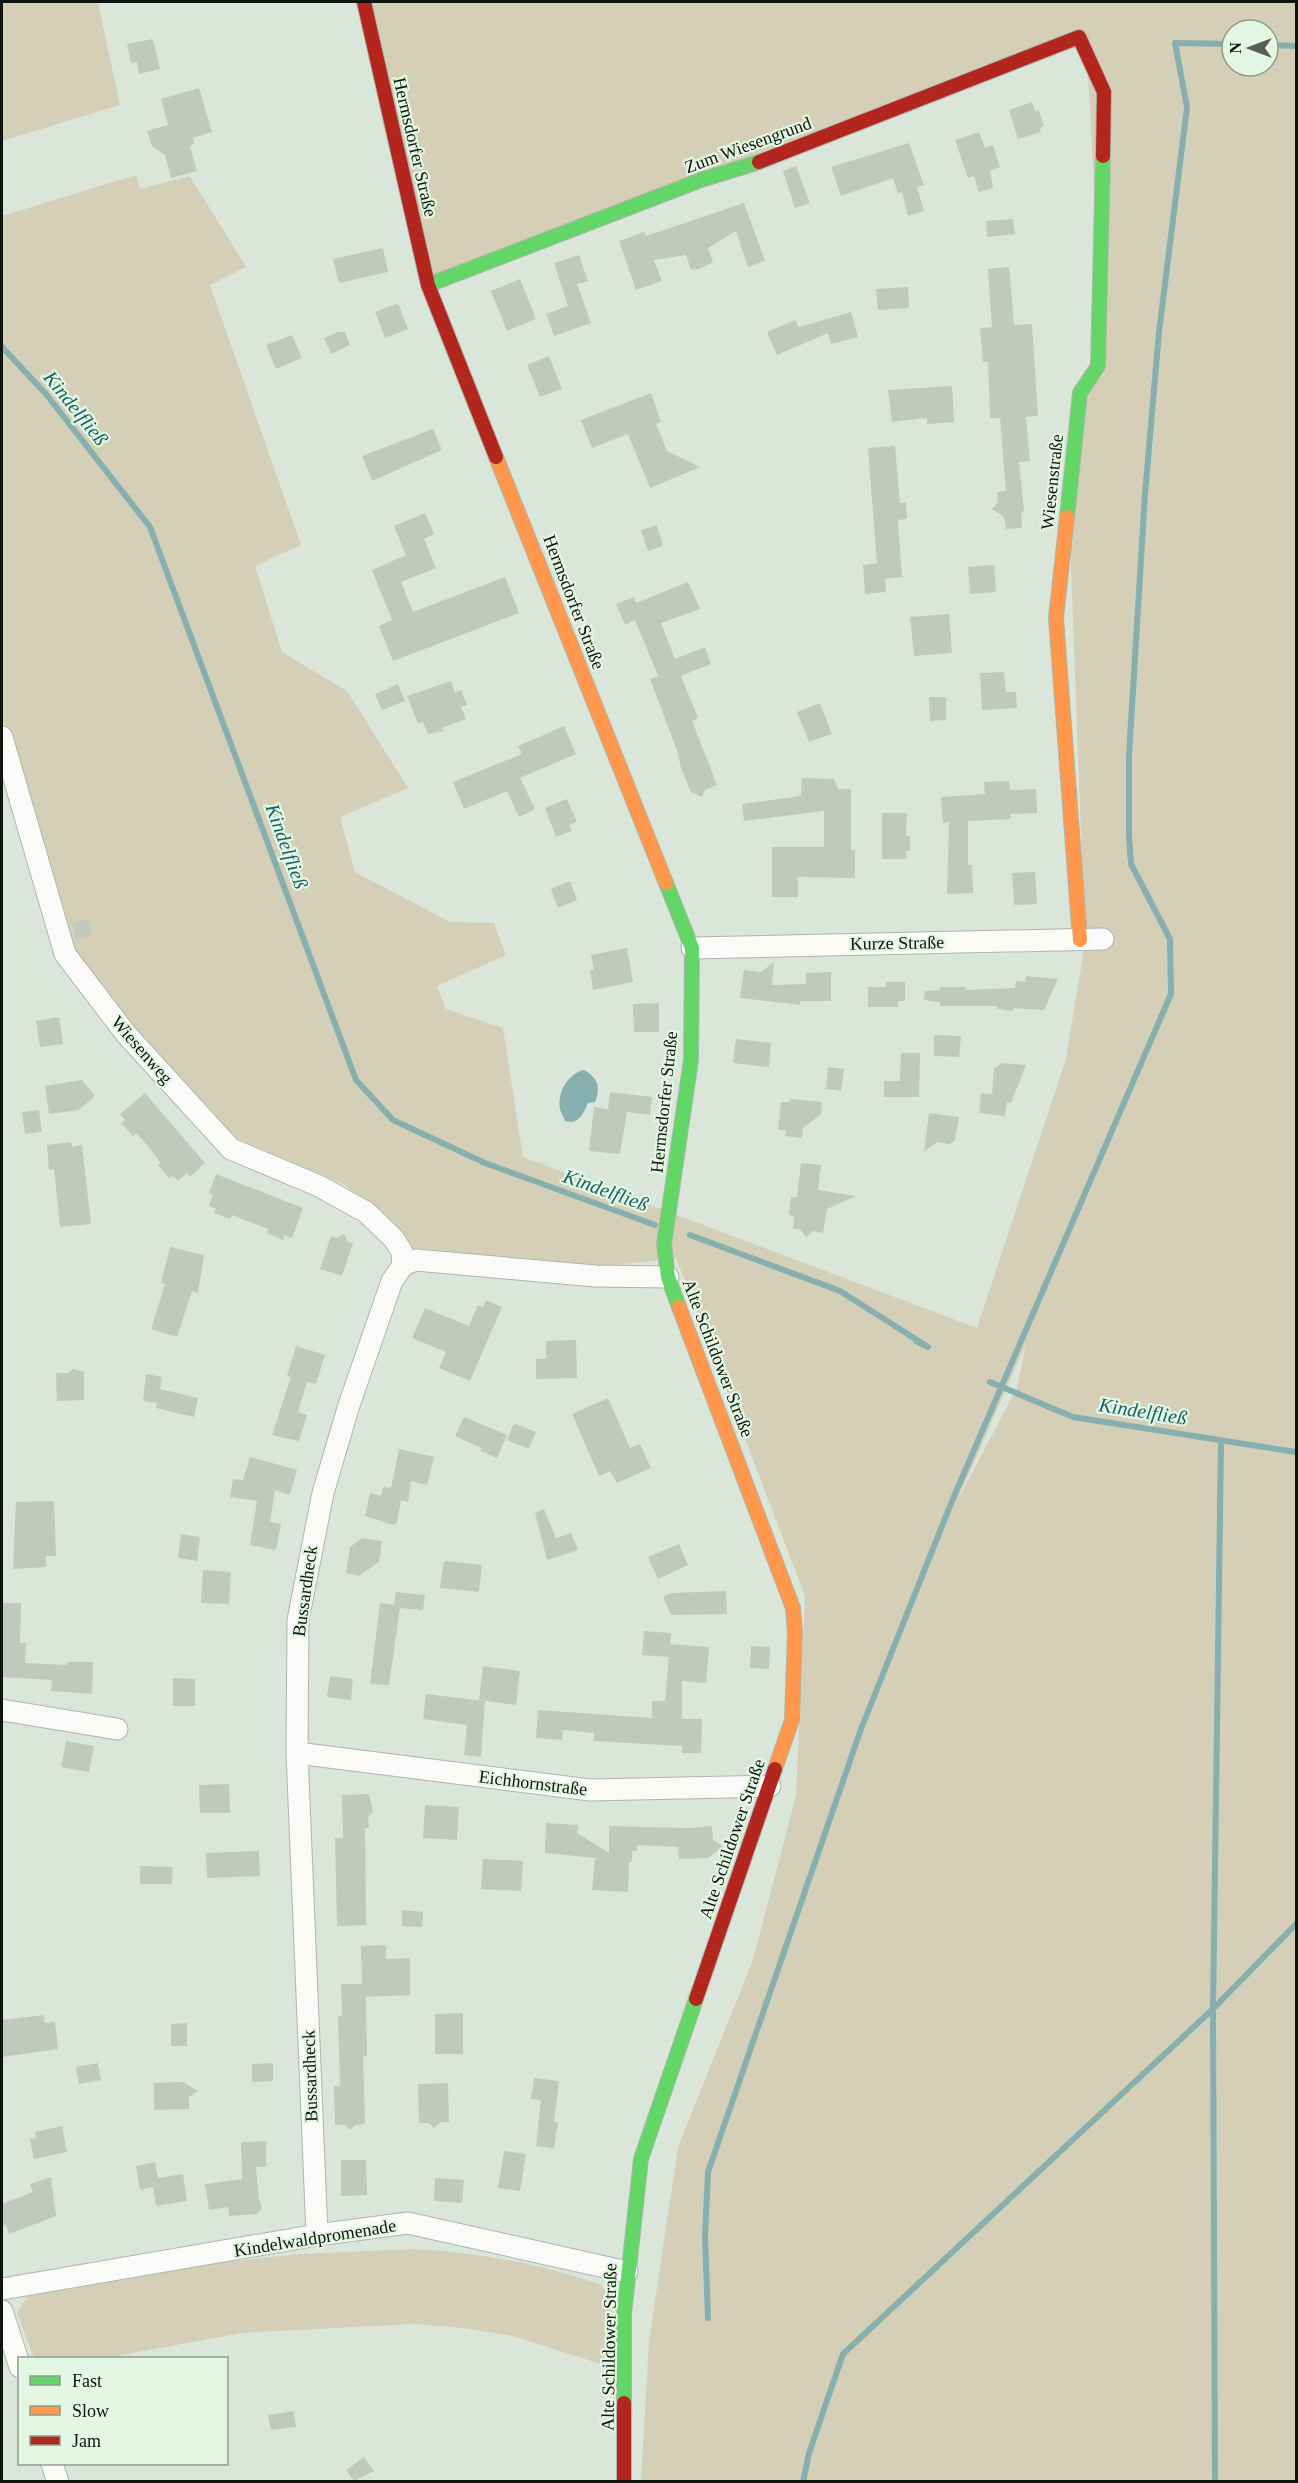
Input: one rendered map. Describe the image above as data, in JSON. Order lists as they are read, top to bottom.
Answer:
{
  "streets": {
    "street": [
      "Zum Wiesengrund",
      "Hermsdorfer Straße",
      "Wiesenstraße",
      "Kurze Straße",
      "Wiesenweg",
      "Alte Schildower Straße",
      "Bussardheck",
      "Eichhornstraße",
      "Kindelwaldpromenade"
    ]
  },
  "crossings": [
    ["Zum Wiesengrund", "Hermsdorfer Straße"],
    ["Zum Wiesengrund", "Wiesenstraße"],
    ["Hermsdorfer Straße", "Kurze Straße"],
    ["Hermsdorfer Straße", "Alte Schildower Straße"],
    ["Wiesenstraße", "Kurze Straße"],
    ["Wiesenweg", "Bussardheck"],
    ["Alte Schildower Straße", "Eichhornstraße"],
    ["Alte Schildower Straße", "Kindelwaldpromenade"],
    ["Bussardheck", "Eichhornstraße"],
    ["Bussardheck", "Kindelwaldpromenade"]
  ],
  "water": ["Kindelfließ"],
  "legend": ["Fast", "Slow", "Jam"],
  "north": "left"
}
